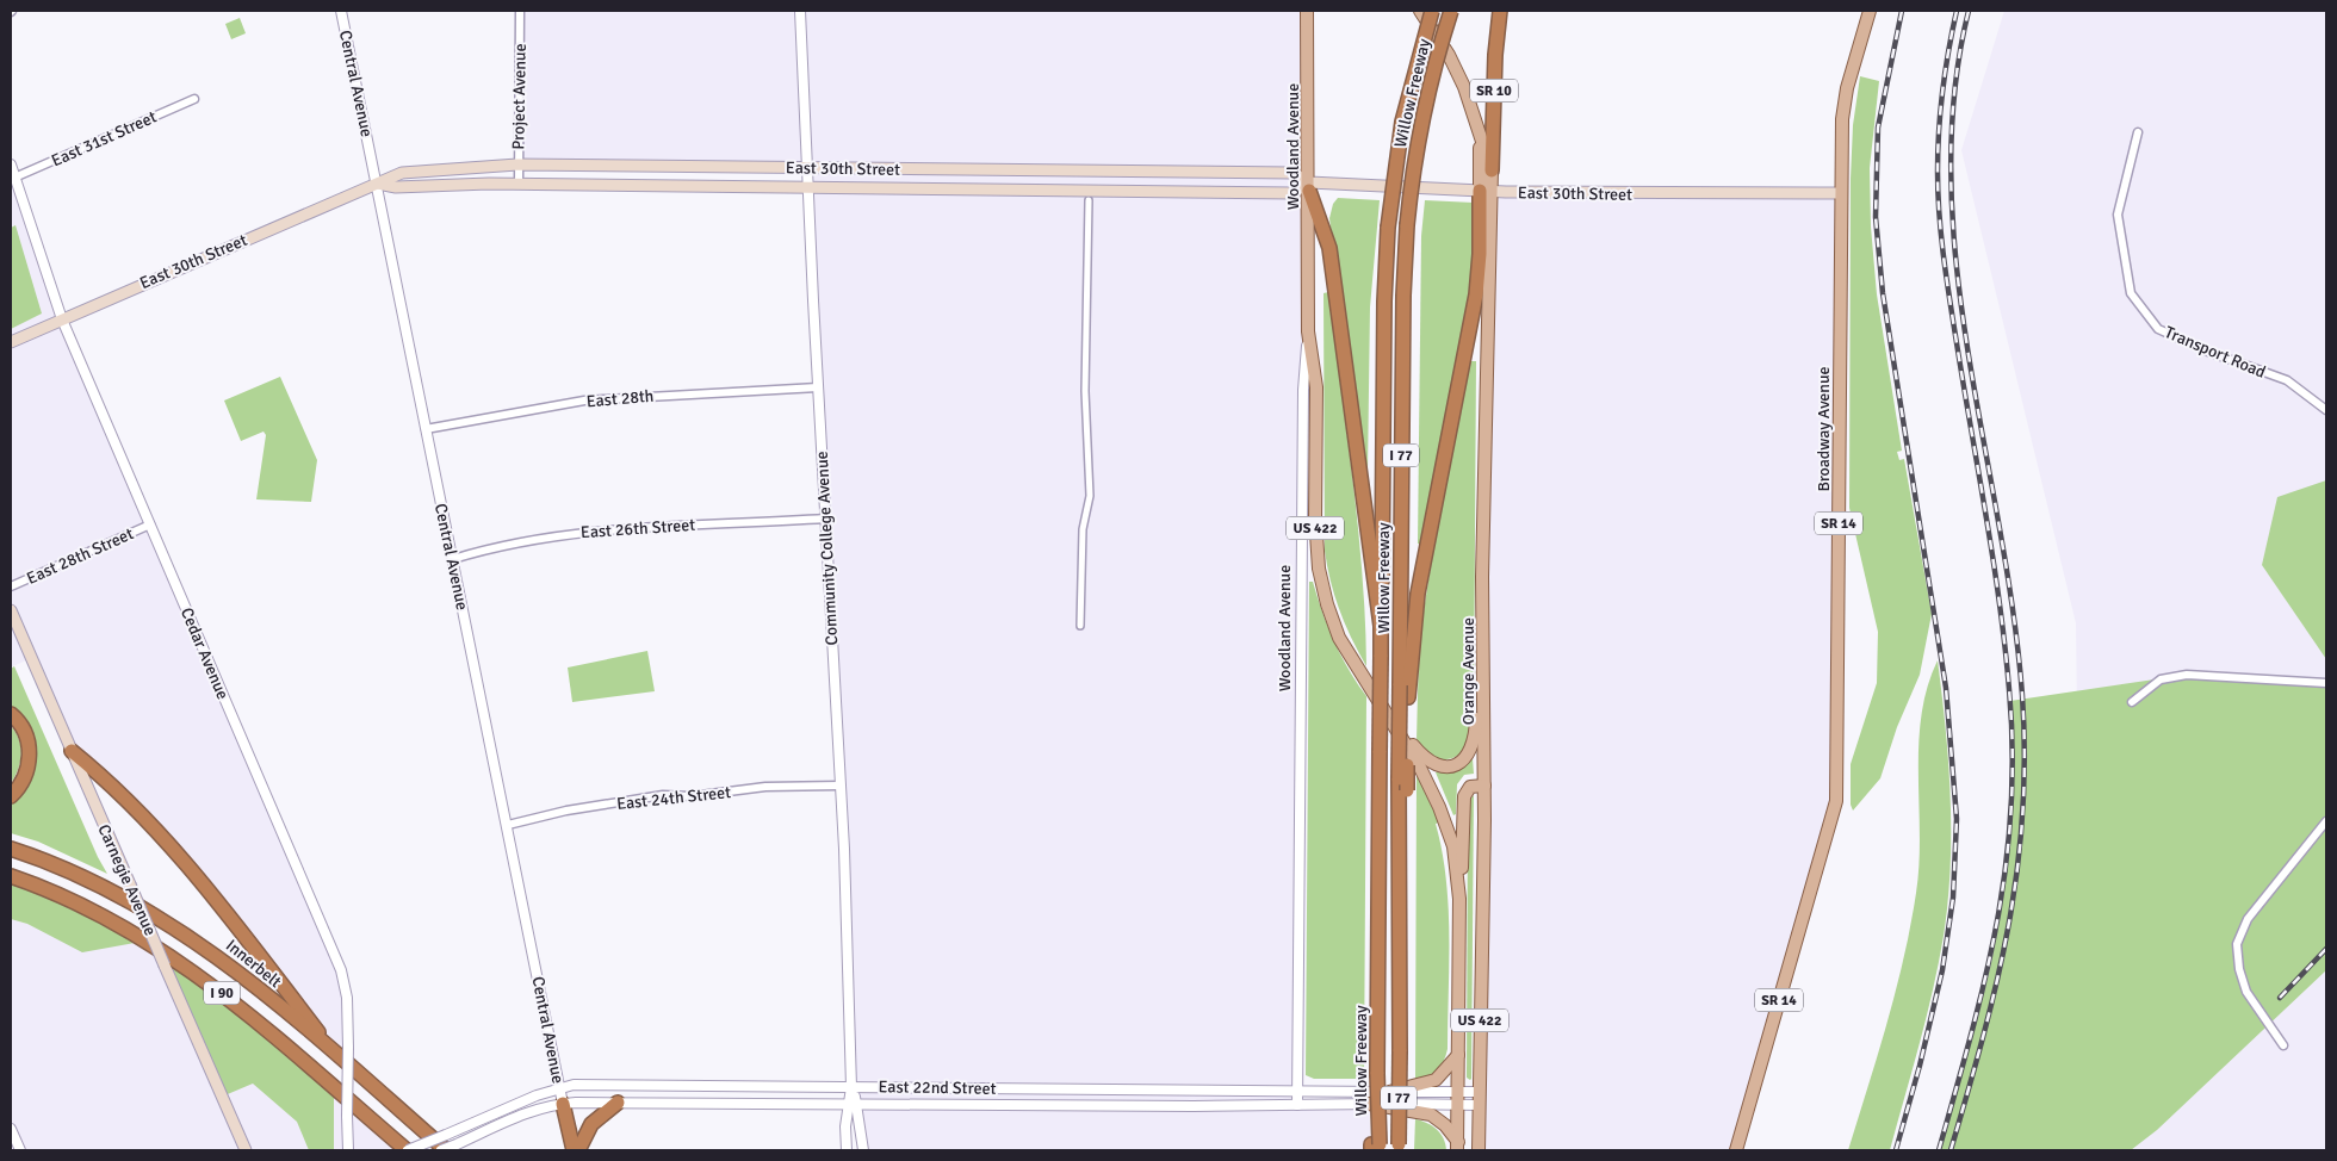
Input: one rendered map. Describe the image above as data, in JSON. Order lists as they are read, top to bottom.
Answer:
{
  "streets": {
    "highway": [
      "SR 10",
      "Willow Freeway",
      "I 77",
      "Innerbelt",
      "I 90"
    ],
    "main road": [
      "Woodland Avenue",
      "East 30th Street",
      "Broadway Avenue",
      "SR 14",
      "US 422",
      "Orange Avenue",
      "Carnegie Avenue"
    ],
    "street": [
      "Central Avenue",
      "Project Avenue",
      "East 31st Street",
      "Transport Road",
      "East 28th",
      "East 26th Street",
      "Community College Avenue",
      "East 28th Street",
      "Cedar Avenue",
      "East 24th Street",
      "East 22nd Street"
    ]
  },
  "crossings": [
    ["Central Avenue", "East 30th Street"],
    ["Central Avenue", "East 28th"],
    ["Central Avenue", "East 26th Street"],
    ["Central Avenue", "East 24th Street"],
    ["Central Avenue", "East 22nd Street"],
    ["SR 10", "US 422"],
    ["Willow Freeway", "I 77"],
    ["Project Avenue", "East 30th Street"],
    ["East 31st Street", "Cedar Avenue"],
    ["Woodland Avenue", "East 30th Street"],
    ["Woodland Avenue", "US 422"],
    ["Woodland Avenue", "East 22nd Street"],
    ["East 30th Street", "Broadway Avenue"],
    ["East 30th Street", "US 422"],
    ["East 30th Street", "Community College Avenue"],
    ["East 30th Street", "Cedar Avenue"],
    ["East 30th Street", "Orange Avenue"],
    ["East 28th", "Community College Avenue"],
    ["East 26th Street", "Community College Avenue"],
    ["US 422", "Orange Avenue"],
    ["US 422", "East 22nd Street"],
    ["Community College Avenue", "East 24th Street"],
    ["Community College Avenue", "East 22nd Street"],
    ["East 28th Street", "Cedar Avenue"],
    ["Cedar Avenue", "Innerbelt"],
    ["Orange Avenue", "East 22nd Street"],
    ["Innerbelt", "East 22nd Street"],
    ["I 90", "East 22nd Street"]
  ]
}
